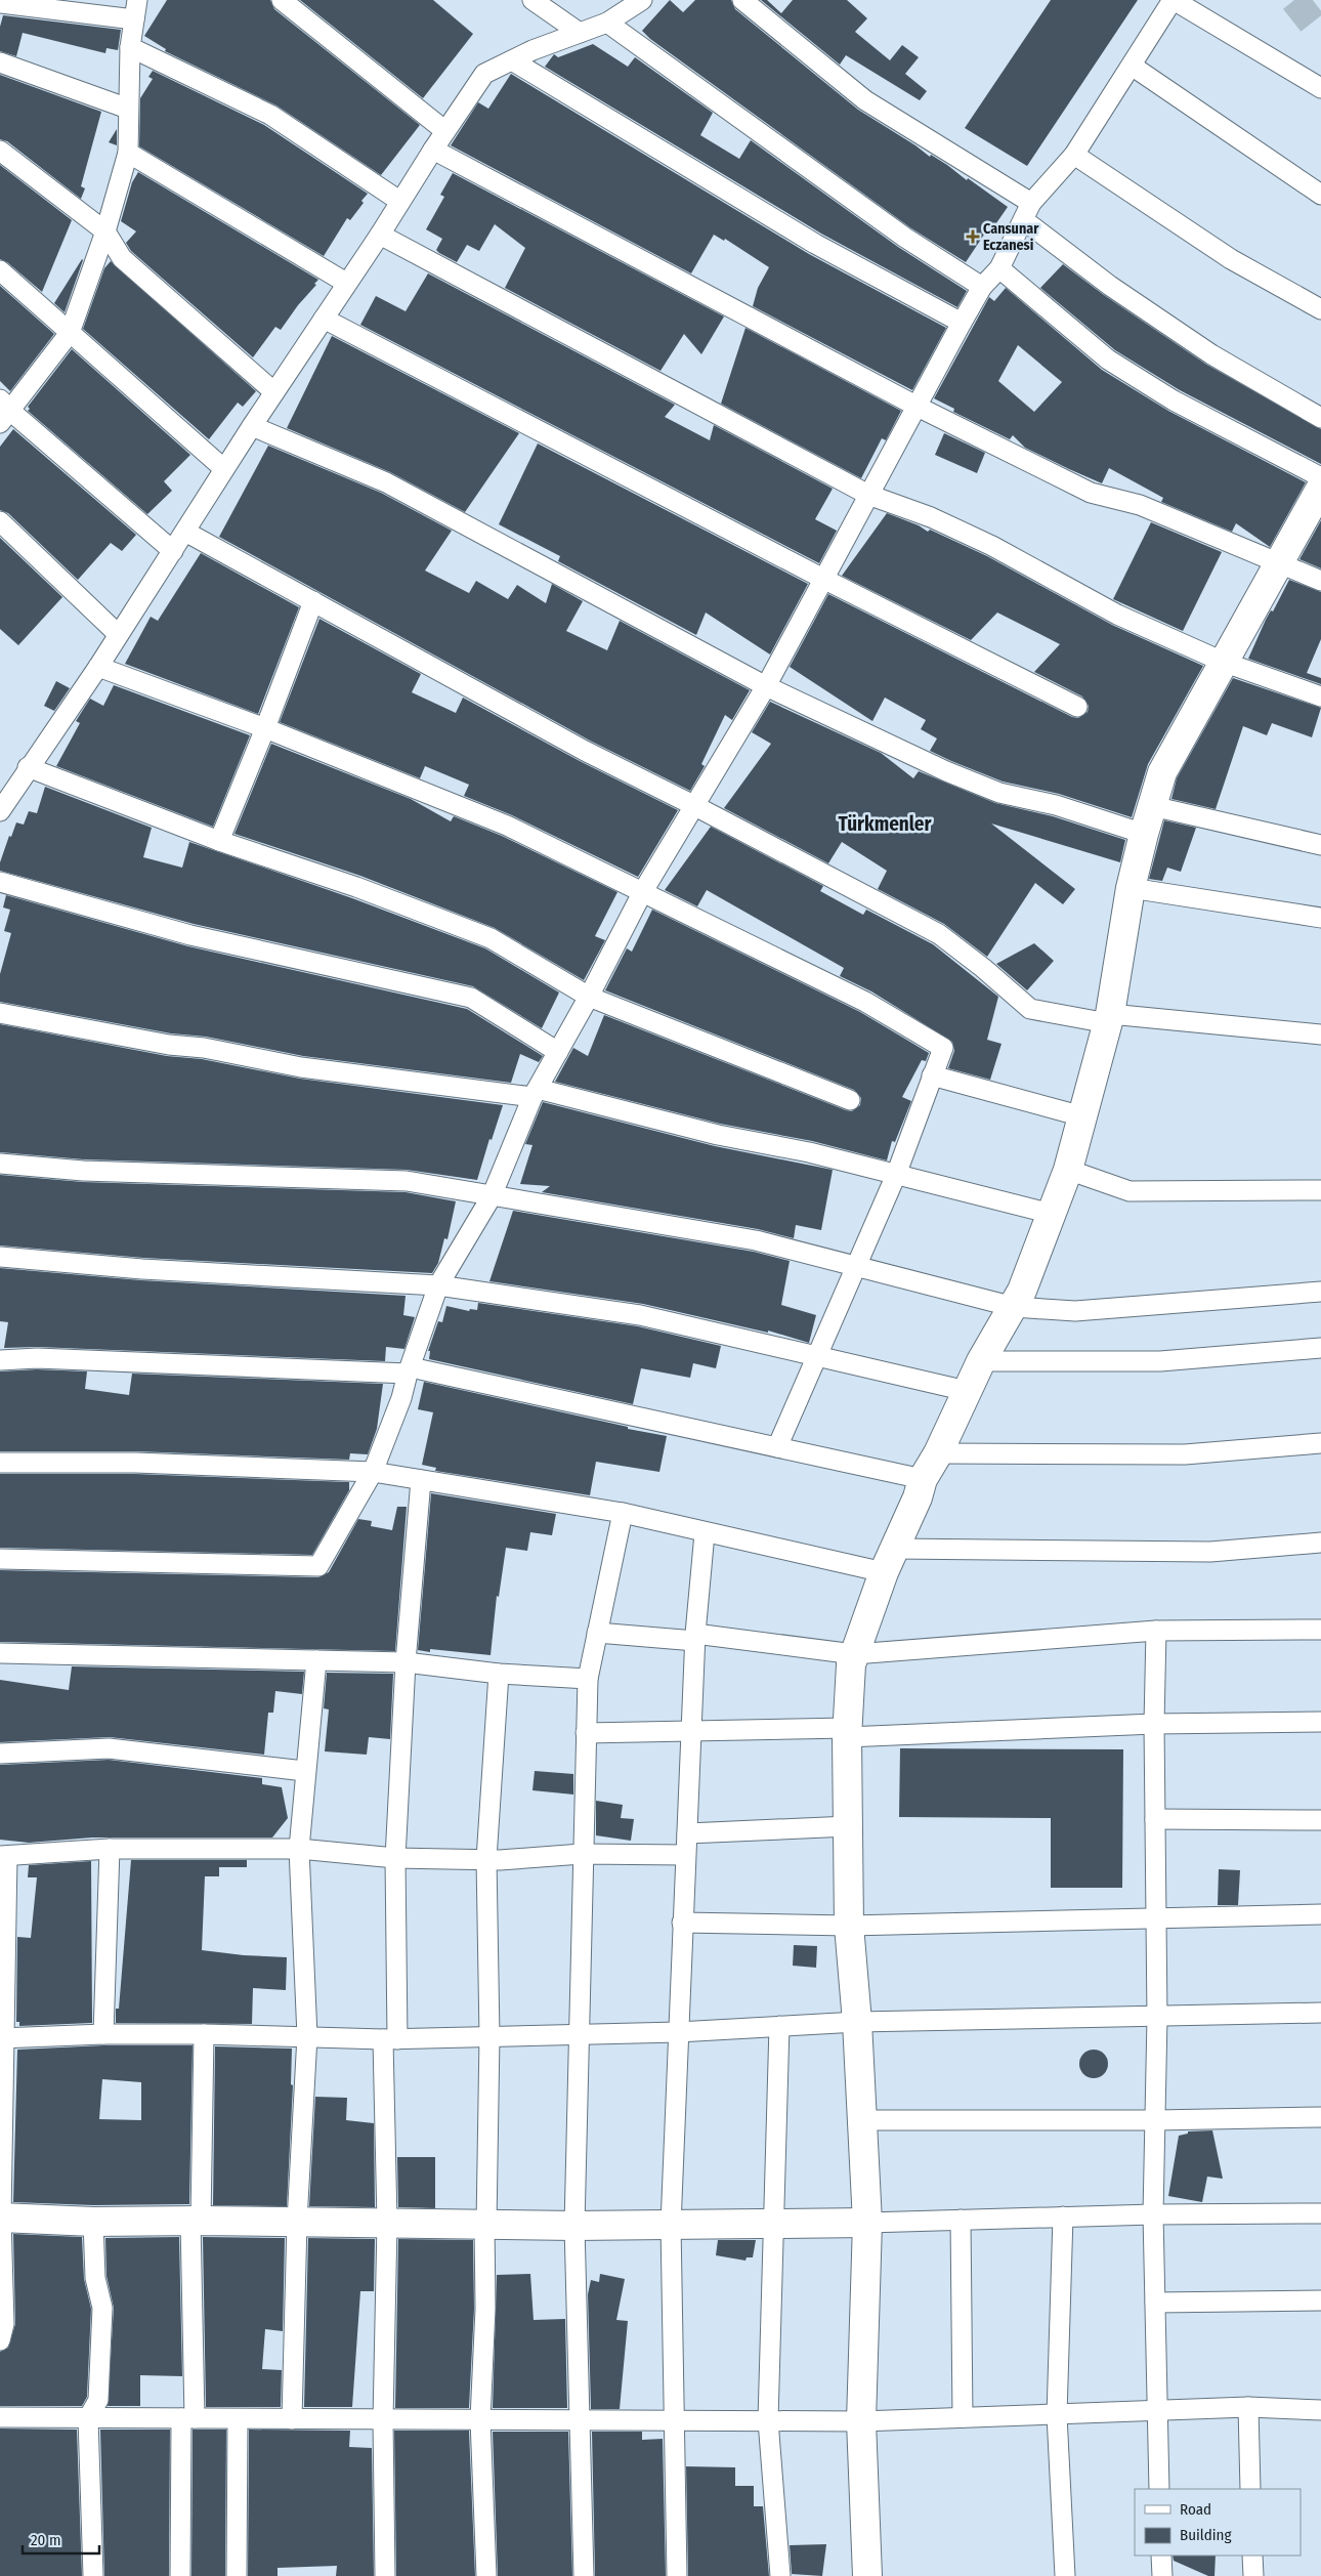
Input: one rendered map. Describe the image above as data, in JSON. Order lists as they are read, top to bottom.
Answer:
{
  "districts": ["Türkmenler"],
  "places": {
    "health": ["Cansunar Eczanesi"]
  },
  "legend": ["Road", "Building"],
  "scale_bar": "20 m"
}
